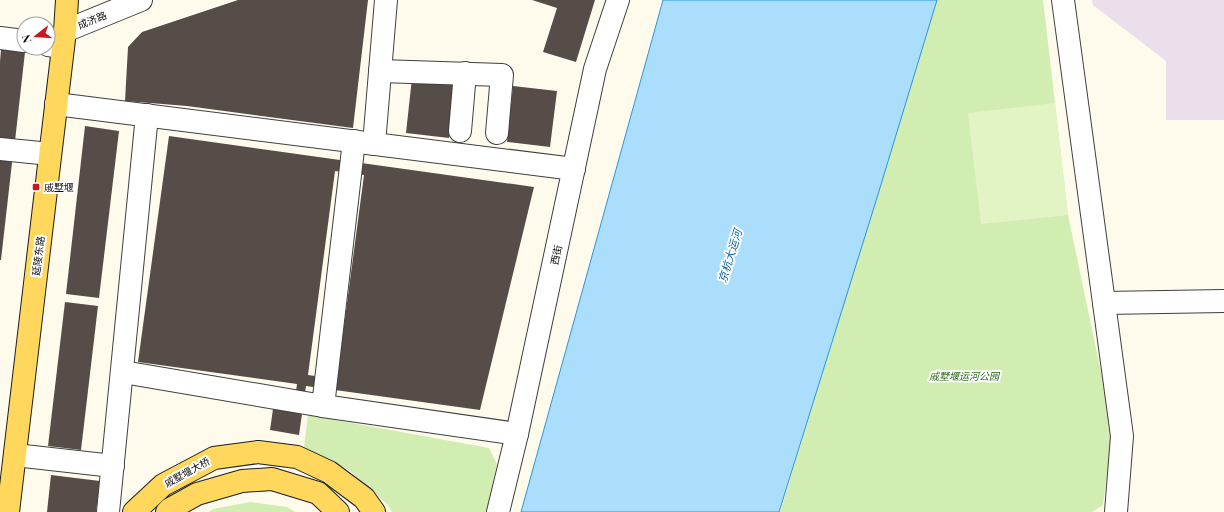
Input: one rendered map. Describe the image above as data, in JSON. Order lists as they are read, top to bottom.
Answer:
{
  "streets": {
    "main road": ["延陵东路", "戚墅堰大桥"],
    "street": ["成济路", "西街"]
  },
  "crossings": [
    ["成济路", "延陵东路"]
  ],
  "water": ["京杭大运河"],
  "parks": ["戚墅堰运河公园"],
  "places": {
    "transit": ["戚墅堰"]
  },
  "north": "left"
}
